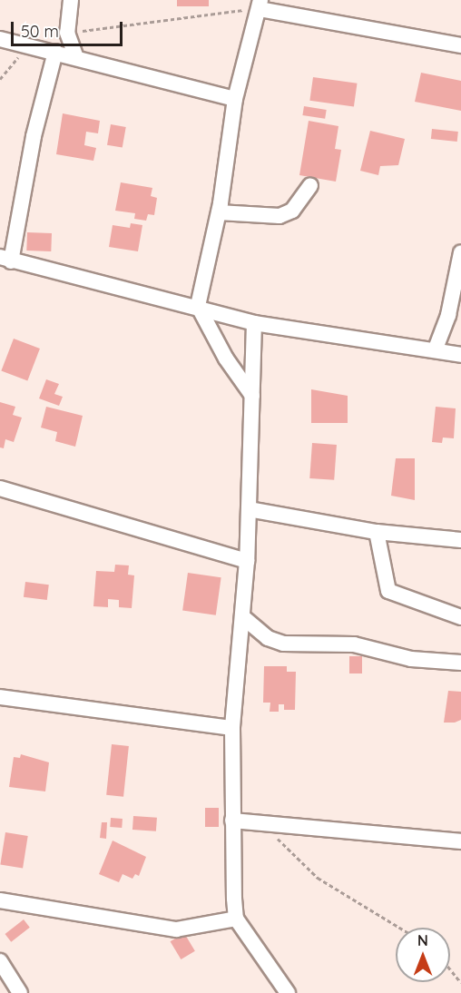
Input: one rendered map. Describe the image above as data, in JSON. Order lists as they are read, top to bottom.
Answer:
{
  "scale_bar": "50 m",
  "north": "top"
}
